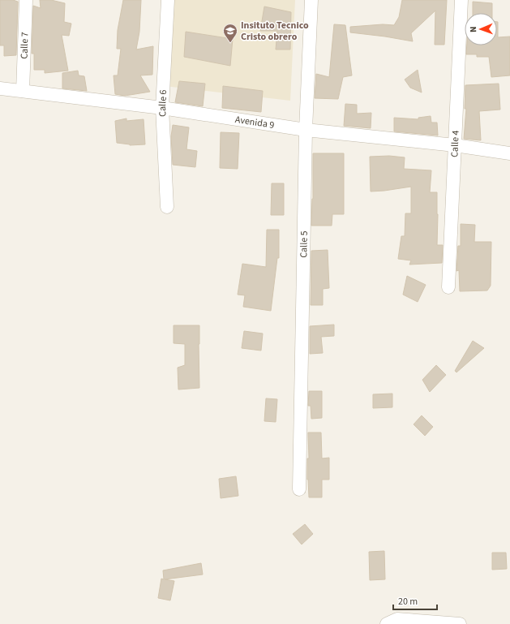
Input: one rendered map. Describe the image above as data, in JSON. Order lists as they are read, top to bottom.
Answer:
{
  "streets": {
    "street": [
      "Calle 7",
      "Calle 6",
      "Avenida 9",
      "Calle 4",
      "Calle 5"
    ]
  },
  "crossings": [
    ["Calle 7", "Avenida 9"],
    ["Calle 6", "Avenida 9"],
    ["Avenida 9", "Calle 4"],
    ["Avenida 9", "Calle 5"]
  ],
  "places": {
    "school or university": ["Insituto Tecnico Cristo obrero"]
  },
  "scale_bar": "20 m",
  "north": "left"
}
